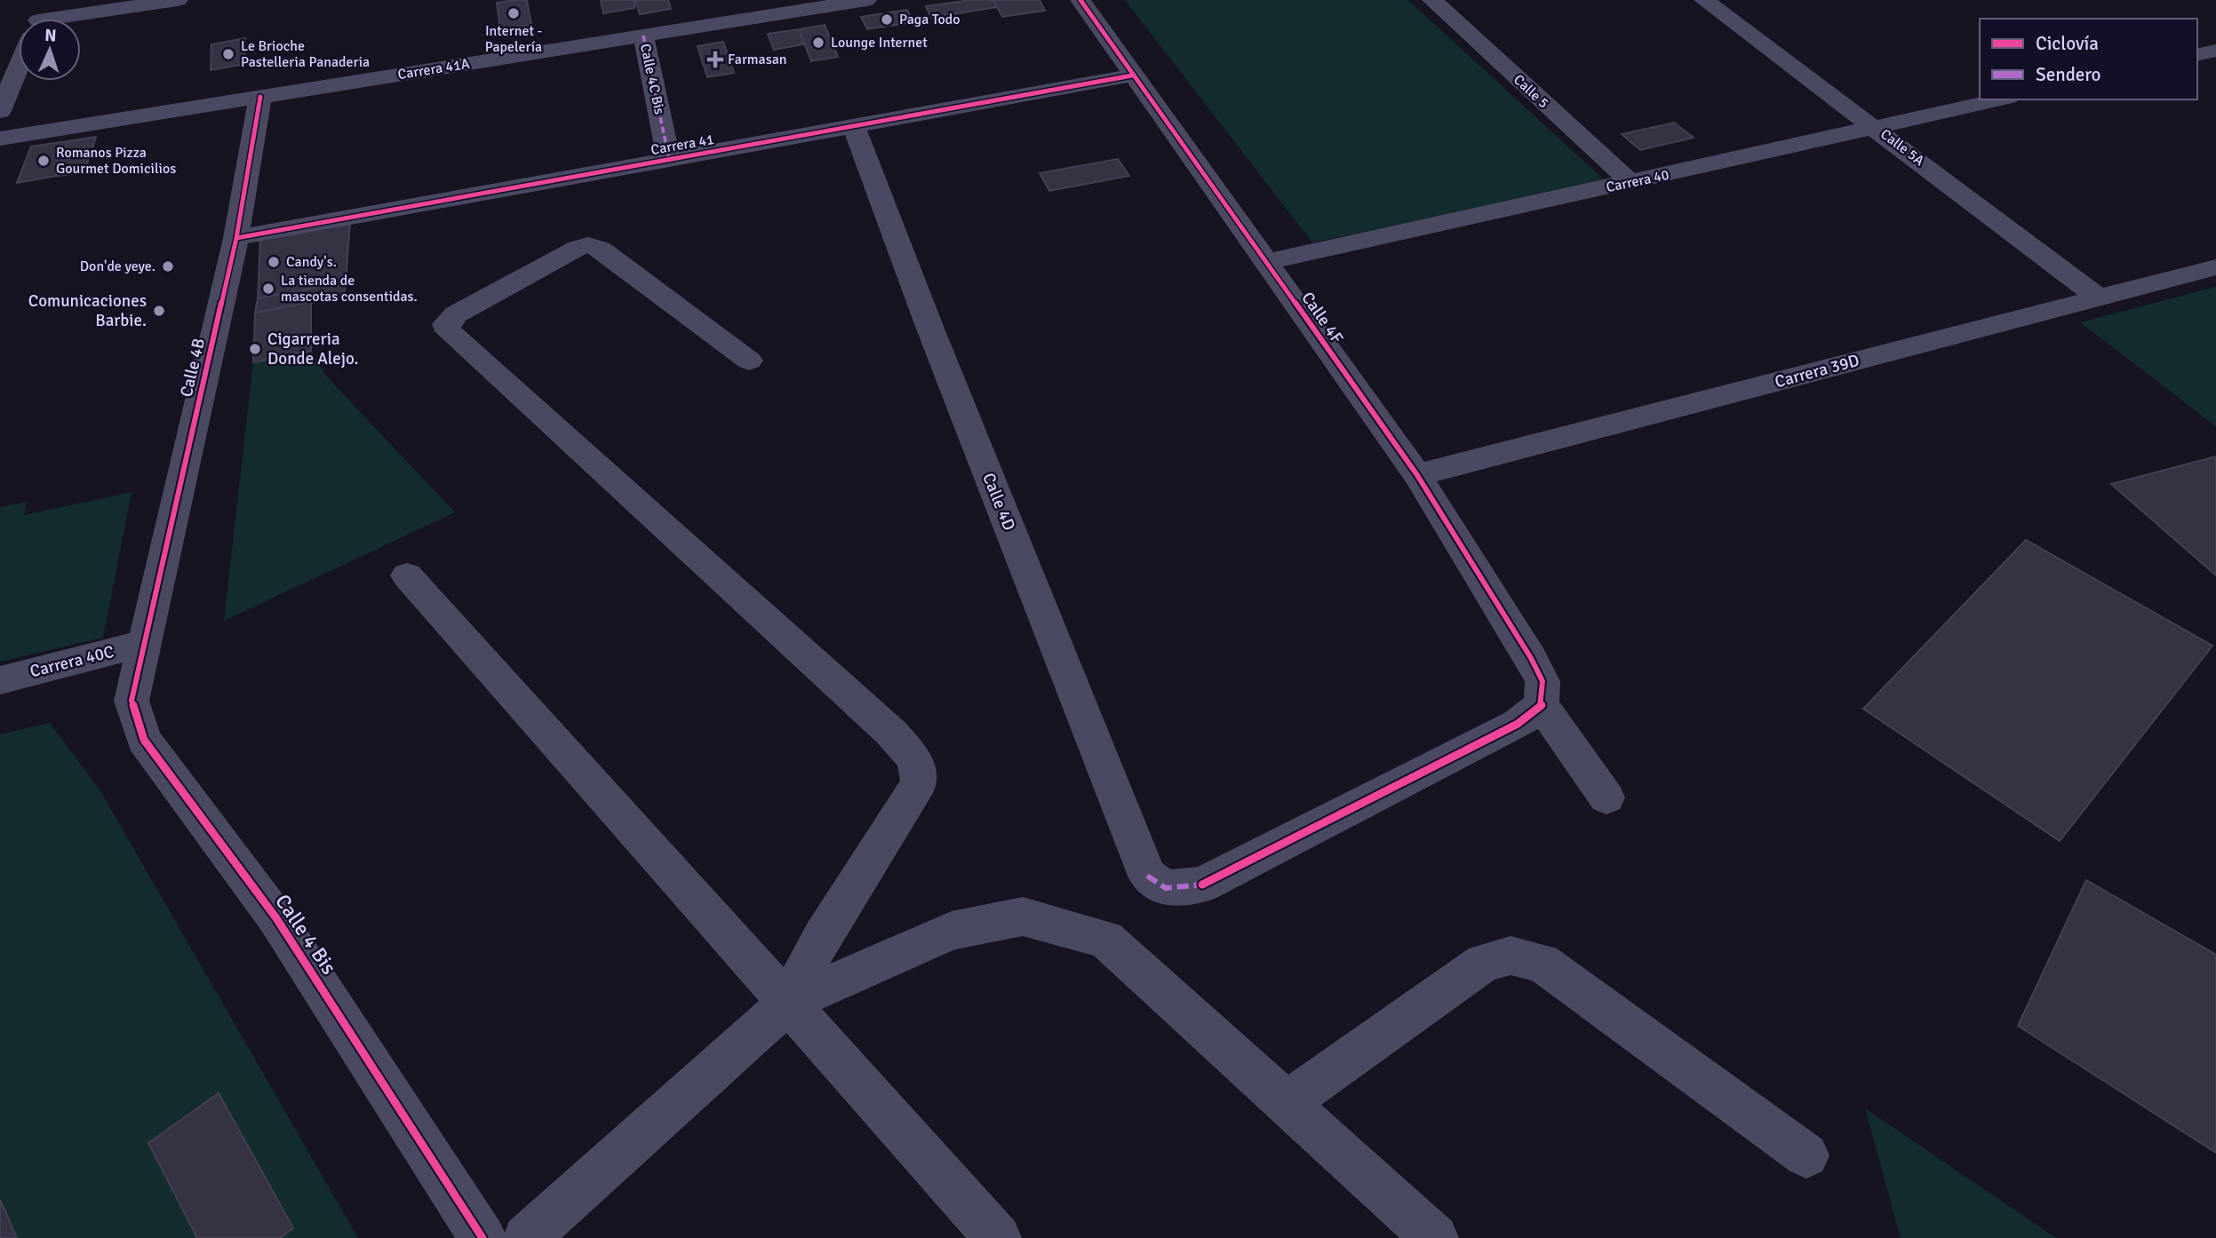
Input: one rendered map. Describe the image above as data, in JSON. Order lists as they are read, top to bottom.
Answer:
{
  "streets": {
    "street": [
      "Carrera 41A",
      "Calle 4C Bis",
      "Calle 5",
      "Carrera 41",
      "Calle 5A",
      "Carrera 40",
      "Calle 4F",
      "Calle 4B",
      "Carrera 39D",
      "Calle 4D",
      "Carrera 40C",
      "Calle 4 Bis"
    ]
  },
  "crossings": [
    ["Carrera 41A", "Calle 4C Bis"],
    ["Carrera 41A", "Calle 4B"],
    ["Calle 4C Bis", "Carrera 41"],
    ["Calle 5", "Carrera 40"],
    ["Carrera 41", "Calle 4F"],
    ["Carrera 41", "Calle 4B"],
    ["Carrera 41", "Calle 4D"],
    ["Calle 5A", "Carrera 40"],
    ["Calle 5A", "Carrera 39D"],
    ["Carrera 40", "Calle 4F"],
    ["Calle 4F", "Carrera 39D"],
    ["Calle 4F", "Calle 4D"],
    ["Calle 4B", "Carrera 40C"],
    ["Calle 4B", "Calle 4 Bis"],
    ["Carrera 40C", "Calle 4 Bis"]
  ],
  "places": {
    "other": [
      "Internet - Papelería",
      "Paga Todo",
      "Lounge Internet",
      "Le Brioche Pastelleria Panaderia",
      "Romanos Pizza Gourmet Domicilios",
      "Candy's.",
      "Don'de yeye.",
      "La tienda de mascotas consentidas.",
      "Comunicaciones Barbie.",
      "Cigarreria Donde Alejo."
    ],
    "health": ["Farmasan"]
  },
  "legend": ["Ciclovía", "Sendero"],
  "north": "top"
}
